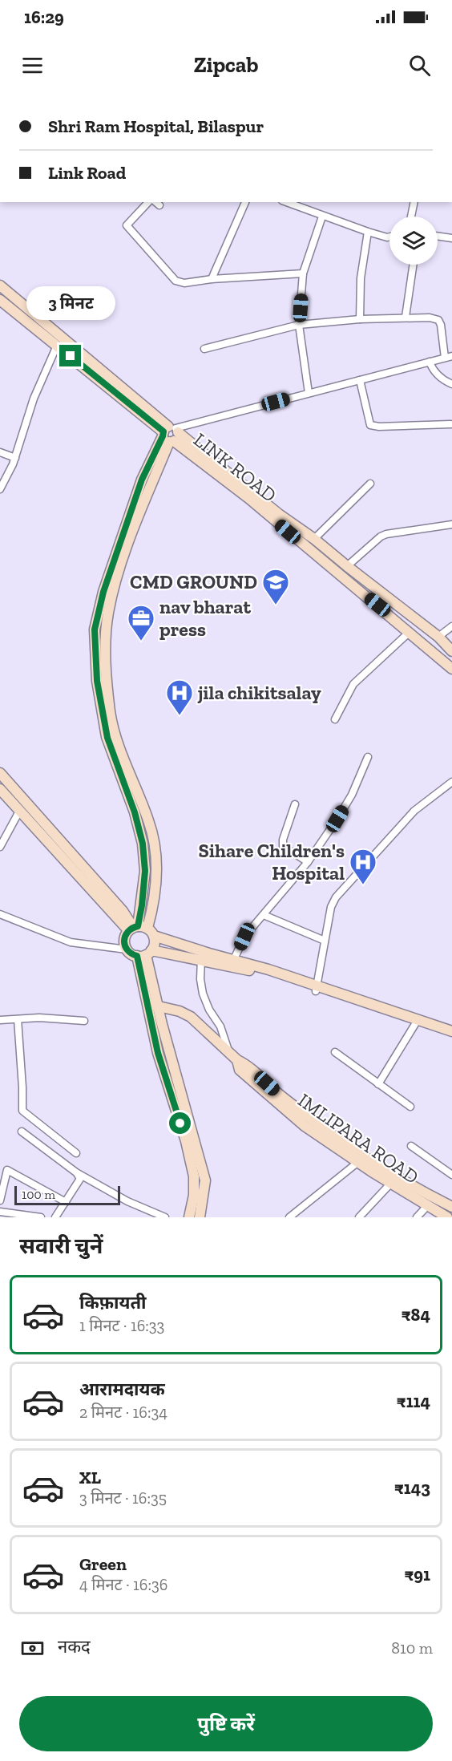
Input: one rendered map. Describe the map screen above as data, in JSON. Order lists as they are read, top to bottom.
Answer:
{
  "streets": {
    "street": ["LINK ROAD", "IMLIPARA ROAD"]
  },
  "places": {
    "school or university": ["CMD GROUND"],
    "office": ["nav bharat press"],
    "hospital": ["jila chikitsalay", "Sihare Children's Hospital"]
  },
  "scale_bar": "100 m",
  "page": {
    "status": "16:29",
    "header": "Zipcab",
    "banner": ["Shri Ram Hospital, Bilaspur", "Link Road"],
    "bubble": "3 मिनट",
    "scale": "100 m",
    "heading": "सवारी चुनें",
    "list": [
      {
        "name": "किफ़ायती",
        "note": "1 मिनट · 16:33",
        "value": "₹84"
      },
      {
        "name": "आरामदायक",
        "note": "2 मिनट · 16:34",
        "value": "₹114"
      },
      {
        "name": "XL",
        "note": "3 मिनट · 16:35",
        "value": "₹143"
      },
      {
        "name": "Green",
        "note": "4 मिनट · 16:36",
        "value": "₹91"
      }
    ],
    "pay": ["नकद", "810 m"],
    "buttons": "पुष्टि करें"
  }
}
